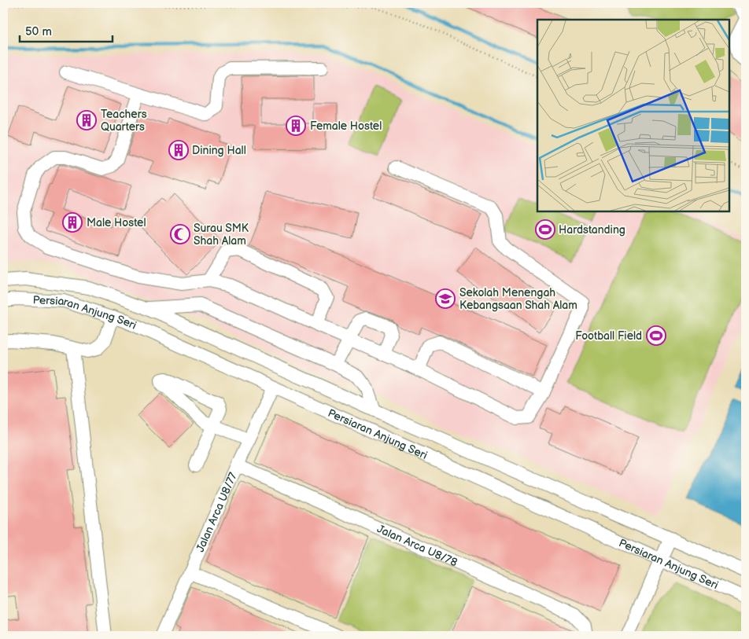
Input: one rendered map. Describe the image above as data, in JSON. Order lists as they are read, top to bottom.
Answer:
{
  "streets": {
    "street": ["Persiaran Anjung Seri", "Jalan Arca U8/77", "Jalan Arca U8/78"]
  },
  "crossings": [
    ["Persiaran Anjung Seri", "Jalan Arca U8/77"],
    ["Jalan Arca U8/77", "Jalan Arca U8/78"]
  ],
  "places": {
    "building": [
      "Teachers Quarters",
      "Female Hostel",
      "Dining Hall",
      "Male Hostel"
    ],
    "sports": ["Hardstanding", "Football Field"],
    "mosque": ["Surau SMK Shah Alam"],
    "school or university": ["Sekolah Menengah Kebangsaan Shah Alam"]
  },
  "scale_bar": "50 m"
}
